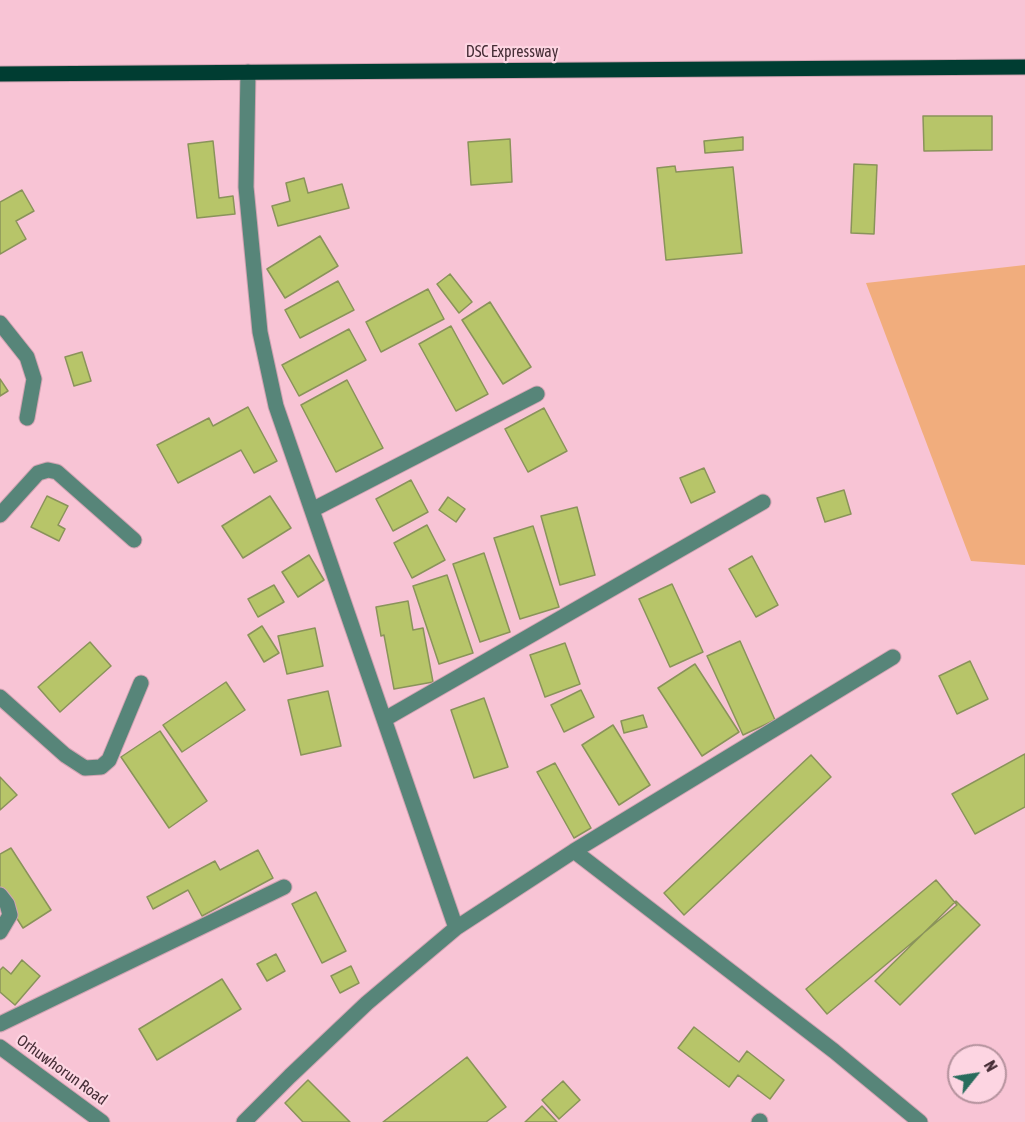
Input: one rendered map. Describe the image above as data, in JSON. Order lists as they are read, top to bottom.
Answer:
{
  "streets": {
    "main road": ["DSC Expressway"],
    "street": ["Orhuwhorun Road"]
  },
  "north": "top right"
}
